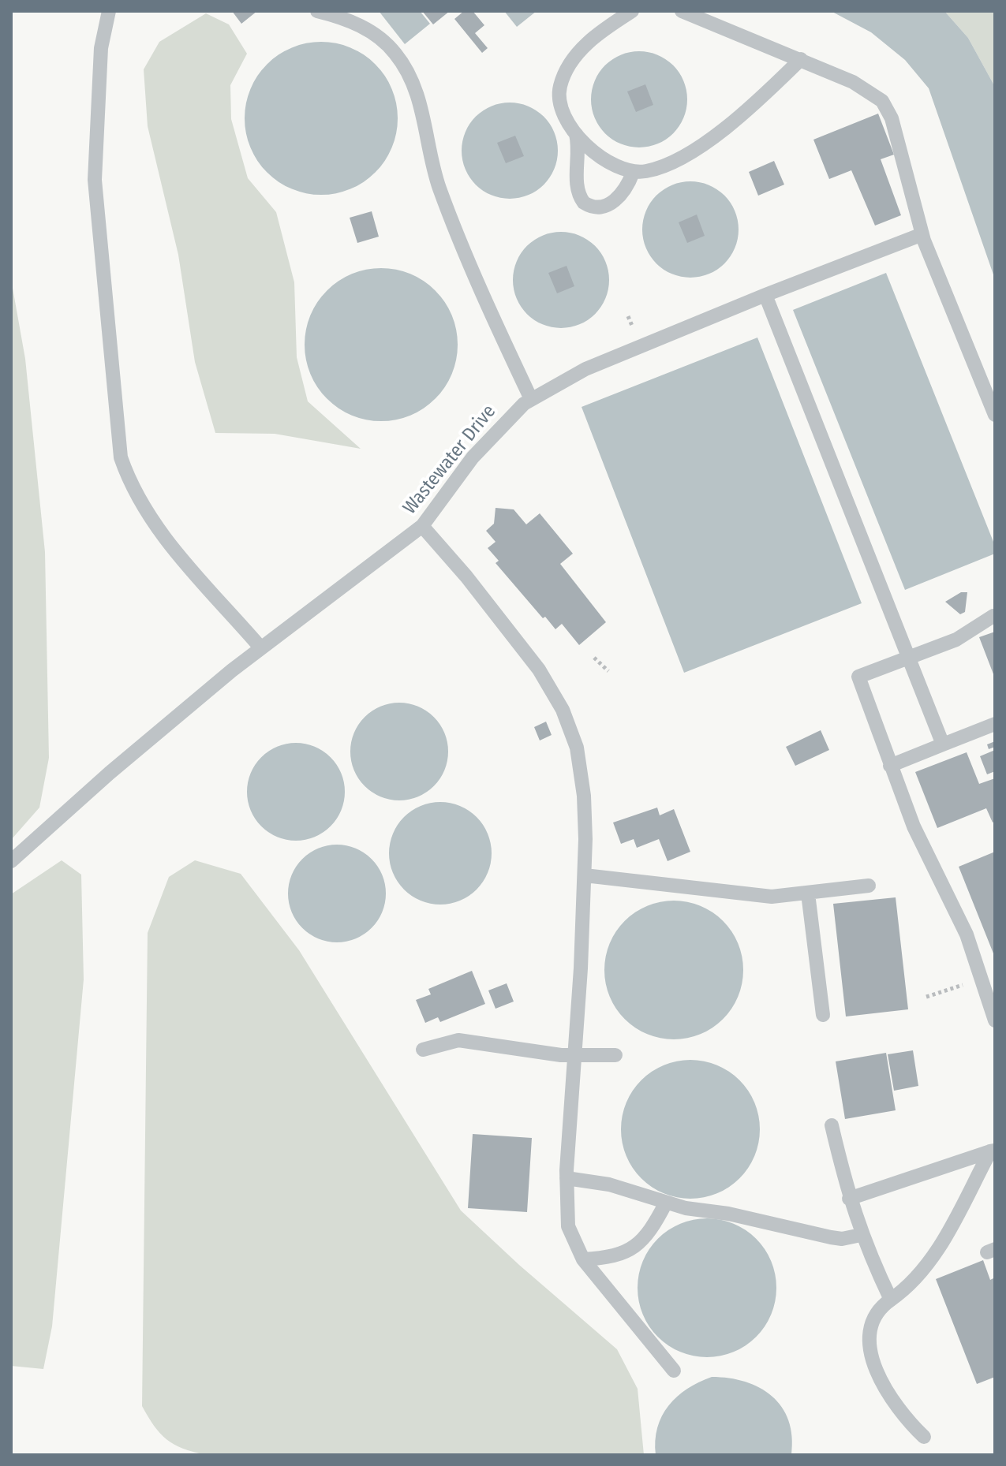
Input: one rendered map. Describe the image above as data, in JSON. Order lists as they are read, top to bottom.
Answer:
{
  "streets": {
    "lane": ["Wastewater Drive"]
  }
}
